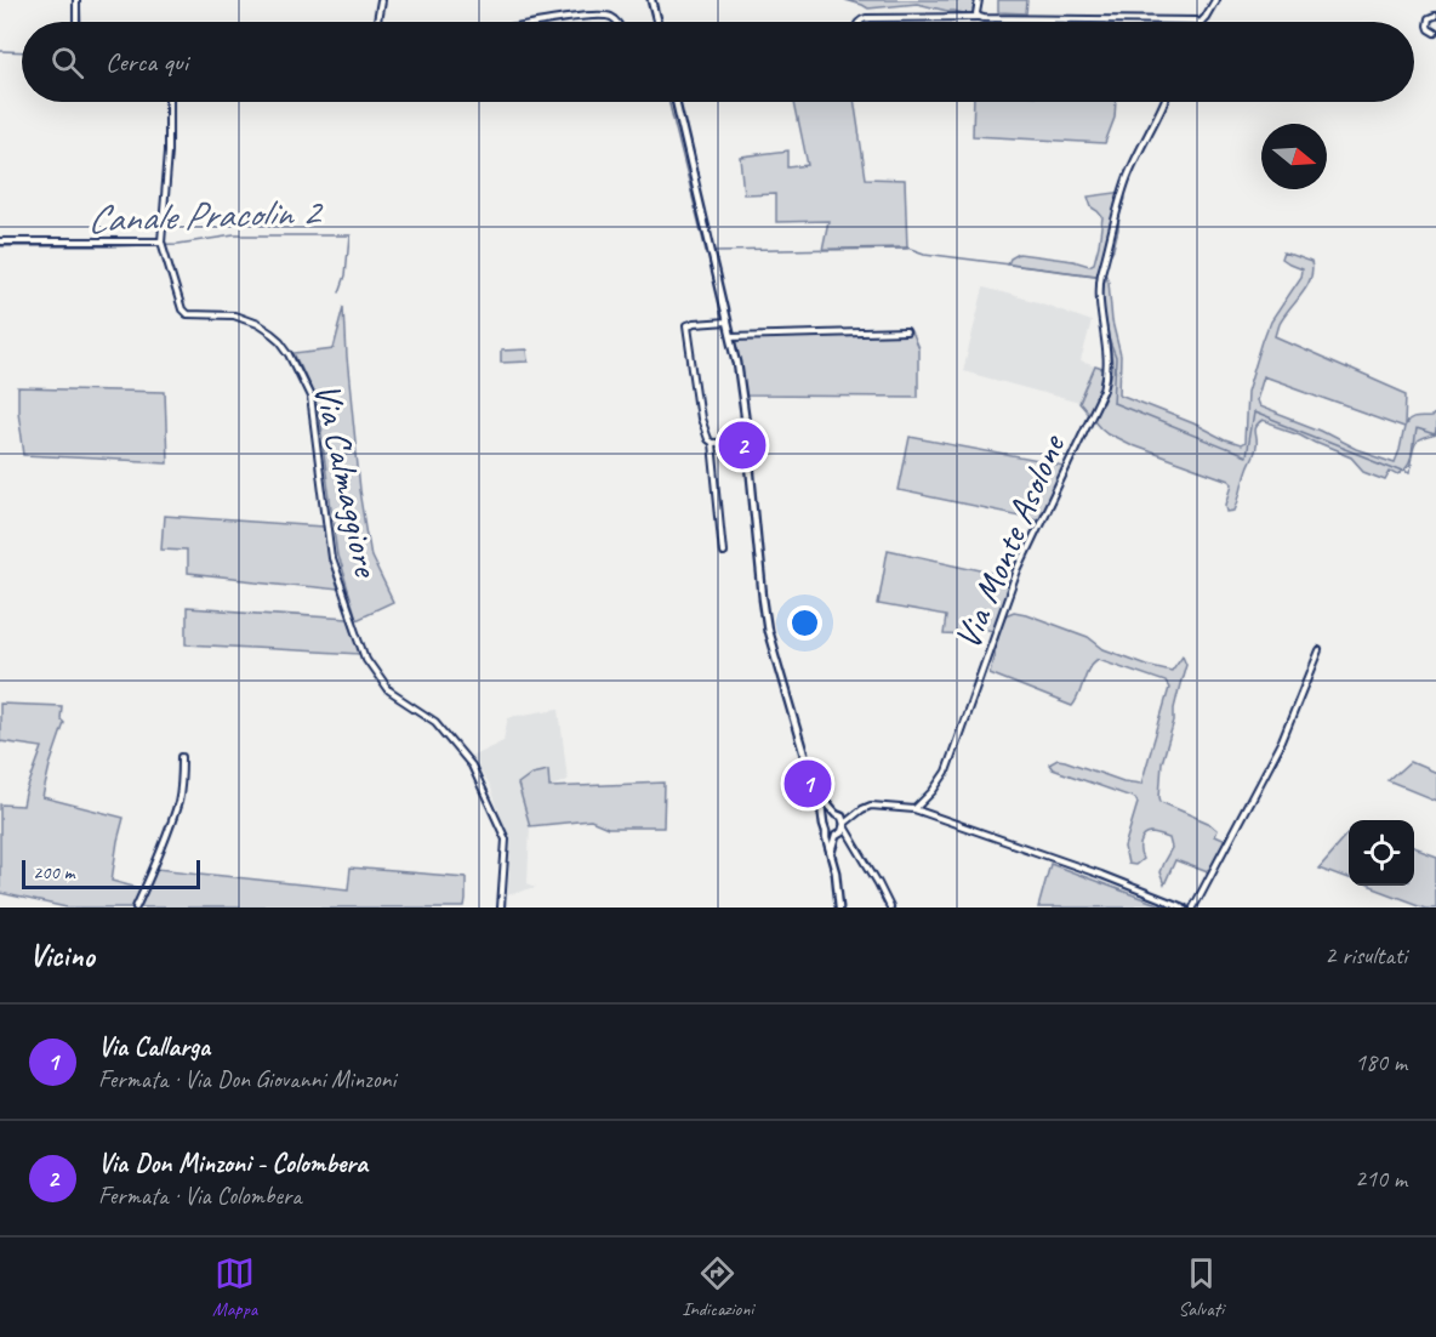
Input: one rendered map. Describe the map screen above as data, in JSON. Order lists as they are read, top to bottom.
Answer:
{
  "streets": {
    "street": ["Via Calmaggiore", "Via Monte Asolone"]
  },
  "water": ["Canale Pracolin 2"],
  "scale_bar": "200 m",
  "north": "right",
  "page": {
    "search": "Cerca qui",
    "pins": ["2", "1"],
    "scale": "200 m",
    "heading": ["Vicino", "2 risultati"],
    "list": [
      {
        "mark": "1",
        "name": "Via Callarga",
        "note": "Fermata · Via Don Giovanni Minzoni",
        "value": "180 m"
      },
      {
        "mark": "2",
        "name": "Via Don Minzoni - Colombera",
        "note": "Fermata · Via Colombera",
        "value": "210 m"
      }
    ],
    "nav": ["Mappa", "Indicazioni", "Salvati"]
  }
}
